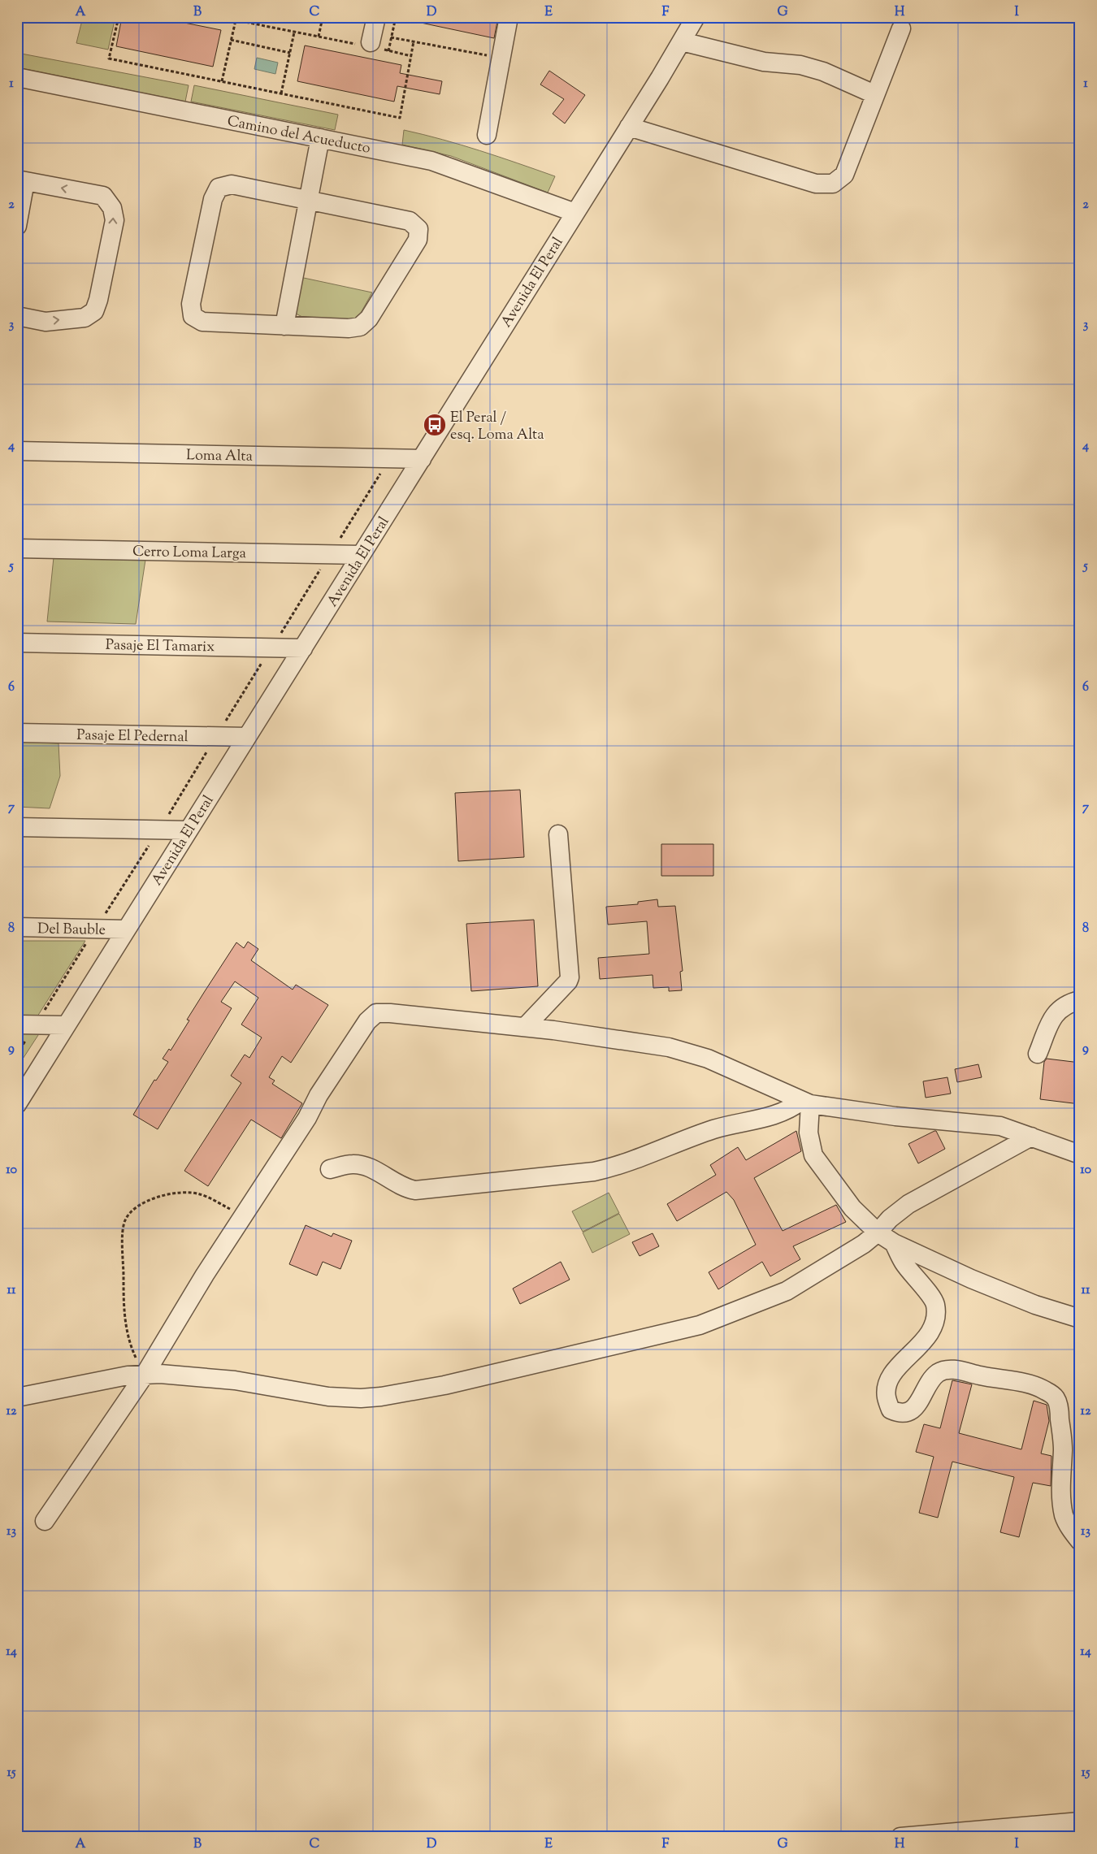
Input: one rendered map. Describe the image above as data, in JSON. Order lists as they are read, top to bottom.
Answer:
{
  "streets": {
    "street": [
      "Camino del Acueducto",
      "Avenida El Peral",
      "Loma Alta",
      "Cerro Loma Larga",
      "Pasaje El Tamarix",
      "Pasaje El Pedernal",
      "Del Bauble"
    ]
  },
  "crossings": [
    ["Camino del Acueducto", "Avenida El Peral"],
    ["Avenida El Peral", "Loma Alta"],
    ["Avenida El Peral", "Cerro Loma Larga"],
    ["Avenida El Peral", "Pasaje El Tamarix"],
    ["Avenida El Peral", "Pasaje El Pedernal"],
    ["Avenida El Peral", "Del Bauble"]
  ],
  "places": {
    "bus stop": ["El Peral / esq. Loma Alta"]
  },
  "grid": {
    "columns": [
      "A",
      "B",
      "C",
      "D",
      "E",
      "F",
      "G",
      "H",
      "I"
    ],
    "rows": [
      "1",
      "2",
      "3",
      "4",
      "5",
      "6",
      "7",
      "8",
      "9",
      "10",
      "11",
      "12",
      "13",
      "14",
      "15"
    ]
  }
}
